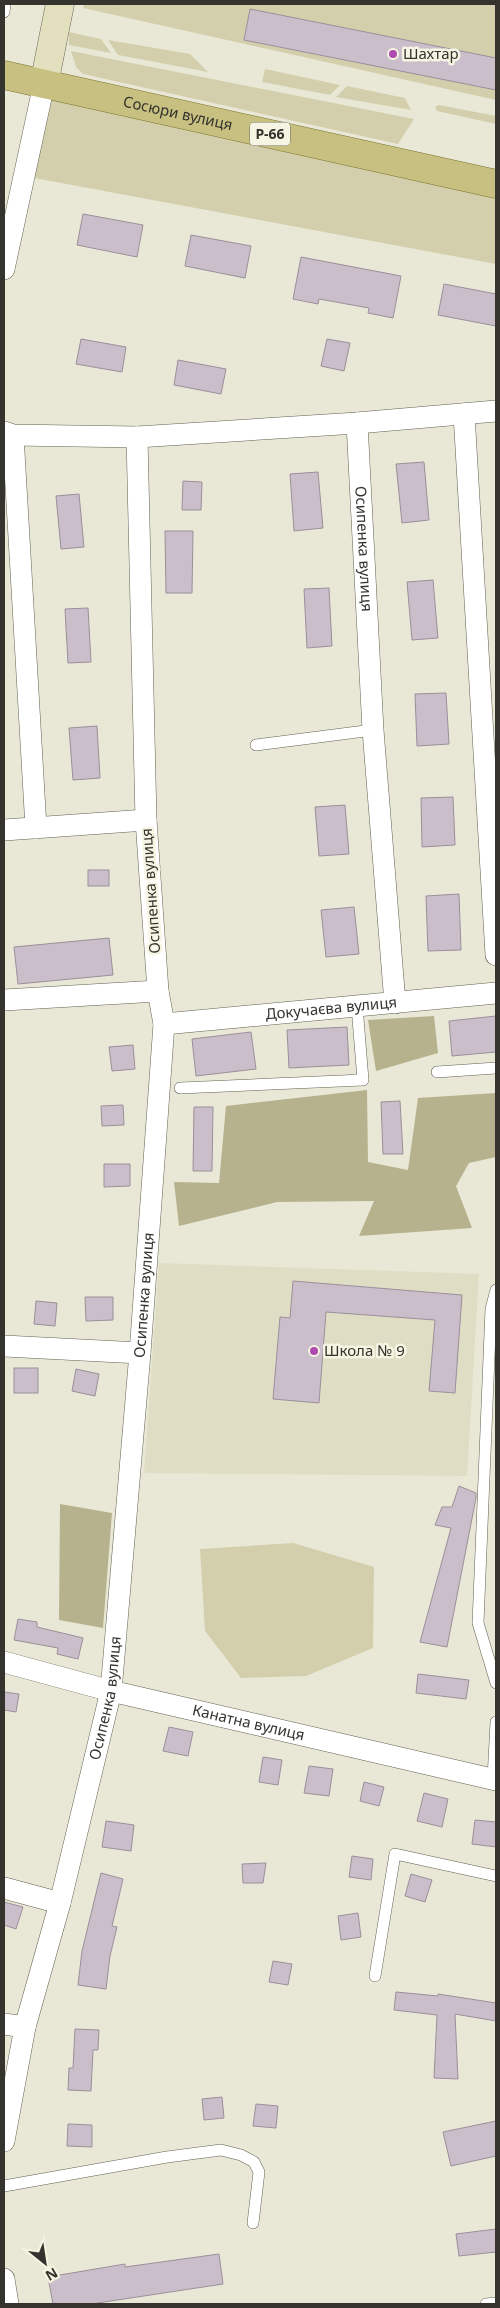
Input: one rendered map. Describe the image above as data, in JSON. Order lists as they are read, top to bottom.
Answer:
{
  "streets": {
    "main road": ["Сосюри вулиця", "Р-66"],
    "street": ["Осипенка вулиця", "Докучаєва вулиця", "Канатна вулиця"]
  },
  "crossings": [
    ["Осипенка вулиця", "Докучаєва вулиця"],
    ["Осипенка вулиця", "Канатна вулиця"]
  ],
  "places": ["Шахтар", "Школа № 9"],
  "north": "bottom right"
}
